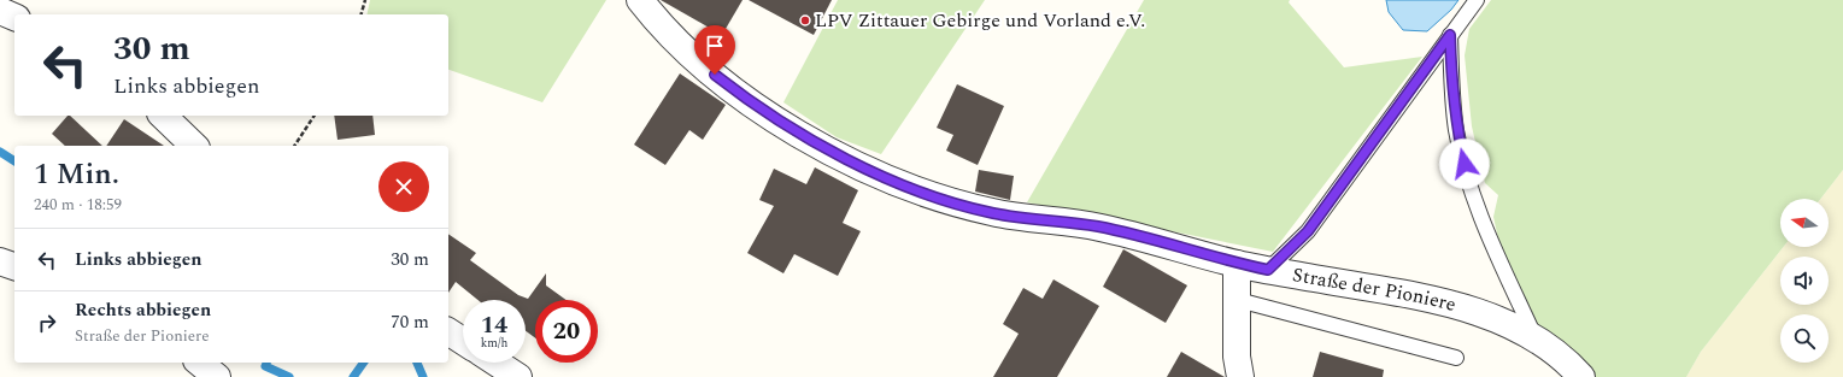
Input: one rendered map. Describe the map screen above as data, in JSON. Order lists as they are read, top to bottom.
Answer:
{
  "streets": {
    "street": ["Straße der Pioniere"]
  },
  "places": ["LPV Zittauer Gebirge und Vorland e.V."],
  "north": "left",
  "page": {
    "turn": ["30 m", "Links abbiegen"],
    "heading": ["1 Min.", "240 m · 18:59"],
    "list": [
      {
        "name": "Links abbiegen",
        "value": "30 m"
      },
      {
        "name": "Rechts abbiegen",
        "note": "Straße der Pioniere",
        "value": "70 m"
      }
    ],
    "speed": "14 km/h",
    "limit": "20"
  }
}
